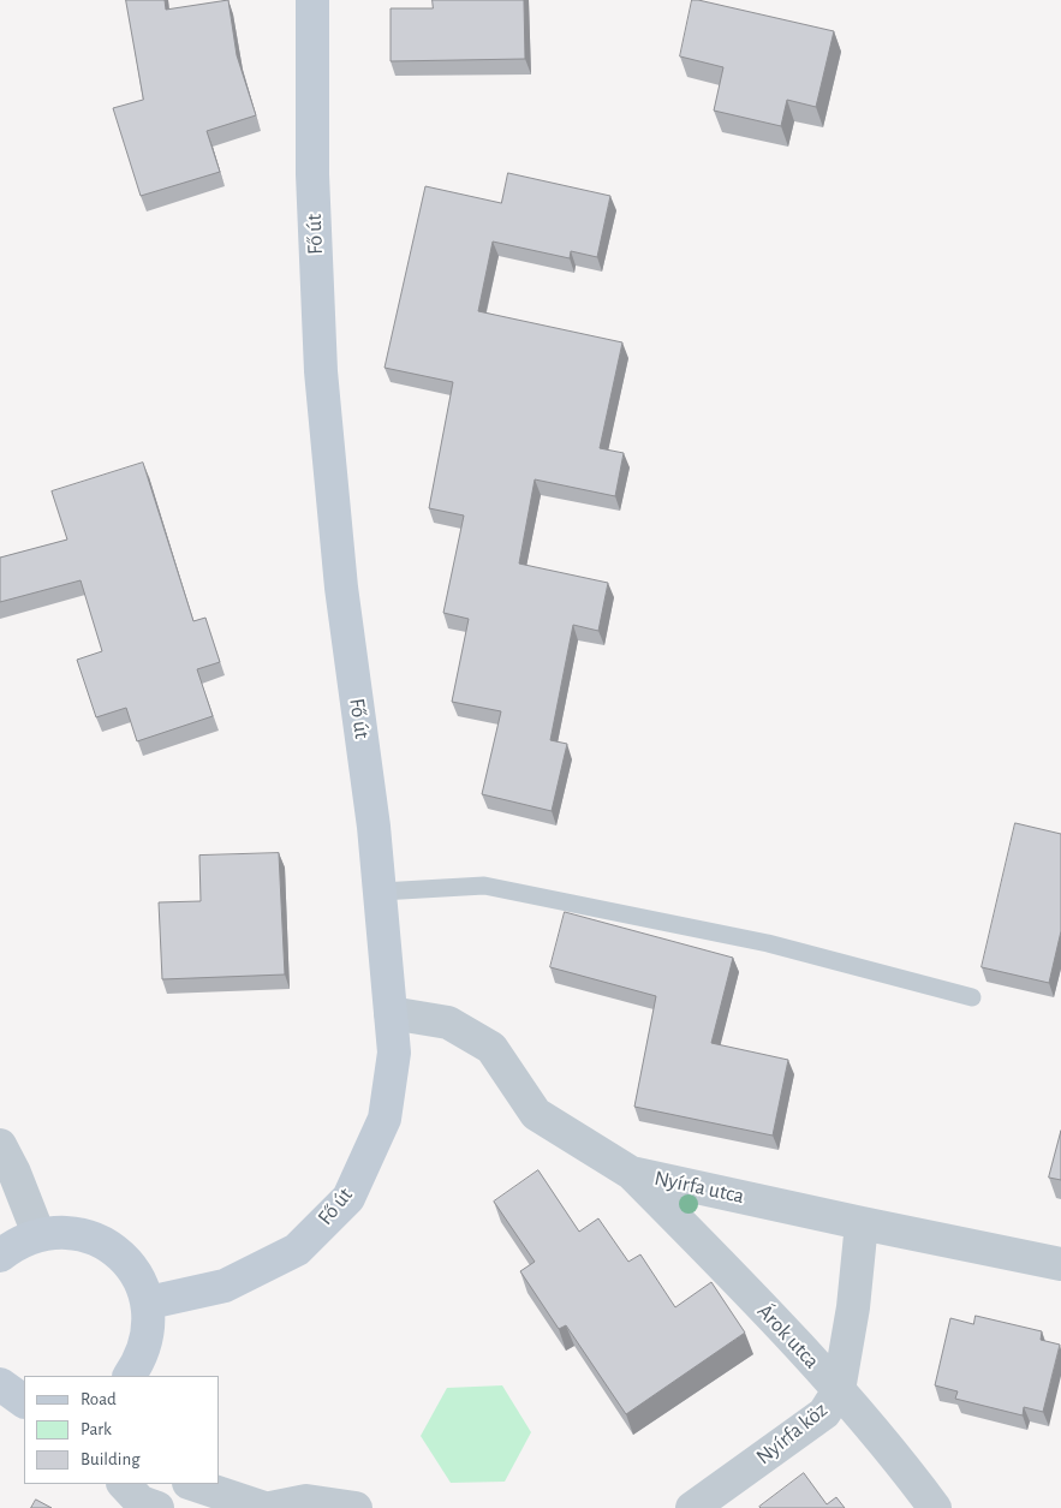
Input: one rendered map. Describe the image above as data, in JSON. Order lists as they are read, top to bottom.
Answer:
{
  "streets": {
    "main road": ["Fő út"],
    "street": ["Nyírfa utca", "Árok utca", "Nyírfa köz"]
  },
  "crossings": [
    ["Fő út", "Nyírfa utca"],
    ["Nyírfa utca", "Árok utca"],
    ["Nyírfa utca", "Nyírfa köz"],
    ["Árok utca", "Nyírfa köz"]
  ],
  "legend": ["Road", "Park", "Building"]
}
